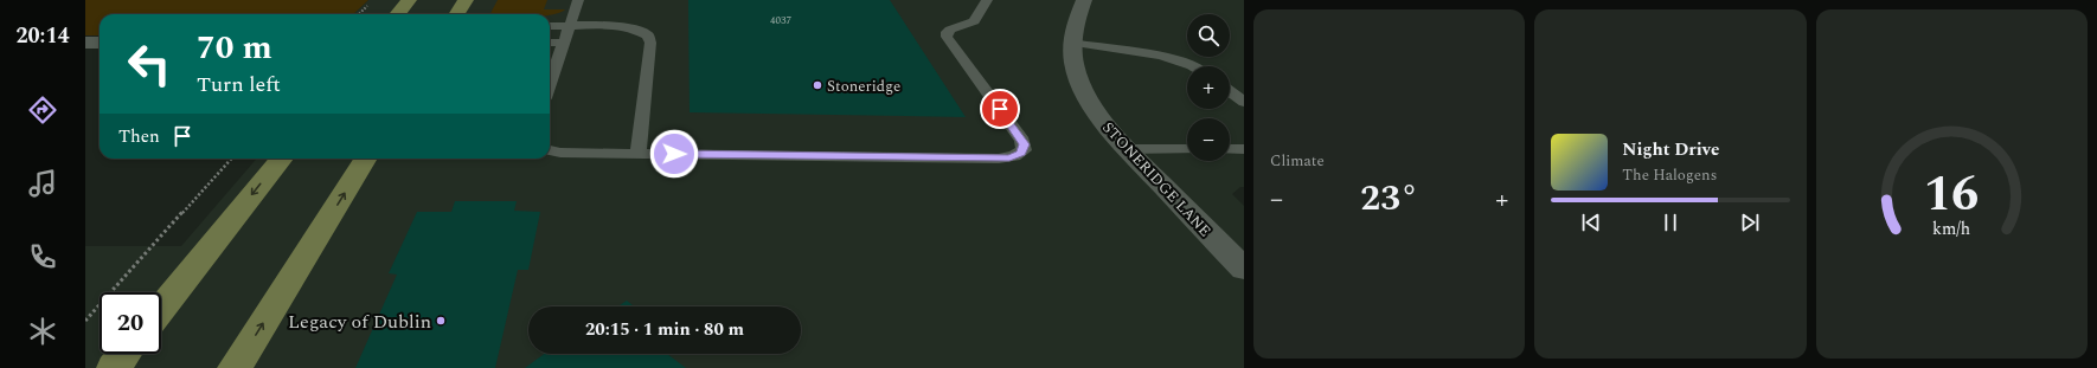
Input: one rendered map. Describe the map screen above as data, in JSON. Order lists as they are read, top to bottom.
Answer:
{
  "streets": {
    "street": ["STONERIDGE LANE"]
  },
  "places": ["Stoneridge", "Legacy of Dublin"],
  "house_numbers": ["4037"],
  "page": {
    "tabs": "20:14",
    "tile": "Climate",
    "map_buttons": ["+", "−"],
    "turn": ["70 m", "Turn left"],
    "then": "Then",
    "song": ["Night Drive", "The Halogens"],
    "heat": ["−", "23°", "+"],
    "limit": "20",
    "trip": "20:15 · 1 min · 80 m",
    "gauge": ["16", "km/h"]
  }
}
